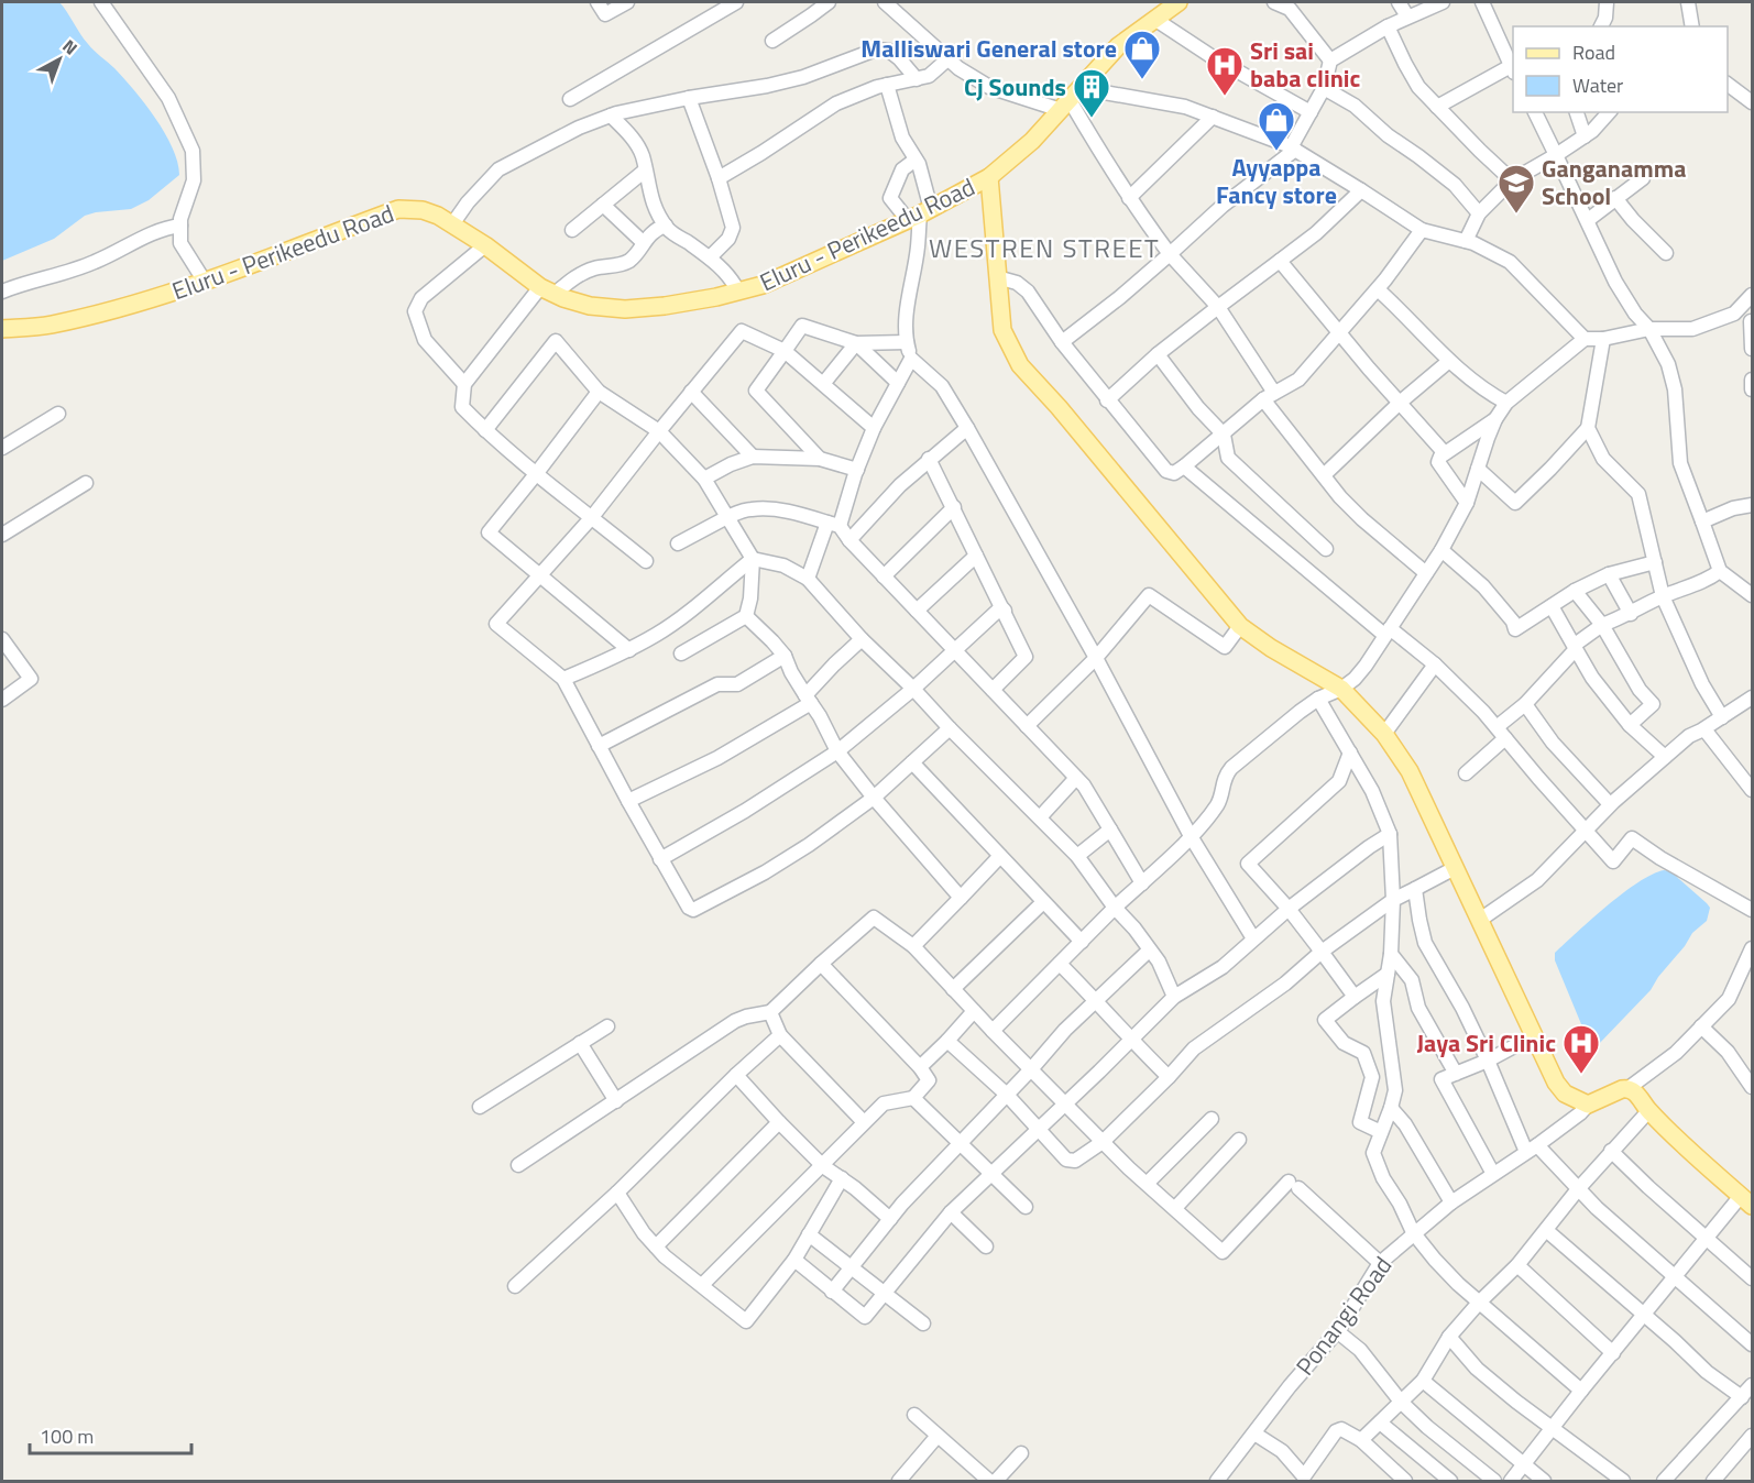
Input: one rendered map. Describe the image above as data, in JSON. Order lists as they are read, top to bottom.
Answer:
{
  "streets": {
    "main road": ["Eluru - Perikeedu Road"],
    "street": ["Ponangi Road"]
  },
  "districts": ["WESTREN STREET"],
  "places": {
    "shop": ["Malliswari General store", "Ayyappa Fancy store"],
    "hospital": ["Sri sai baba clinic", "Jaya Sri Clinic"],
    "building": ["Cj Sounds"],
    "school or university": ["Ganganamma School"]
  },
  "legend": ["Road", "Water"],
  "scale_bar": "100 m",
  "north": "top right"
}
